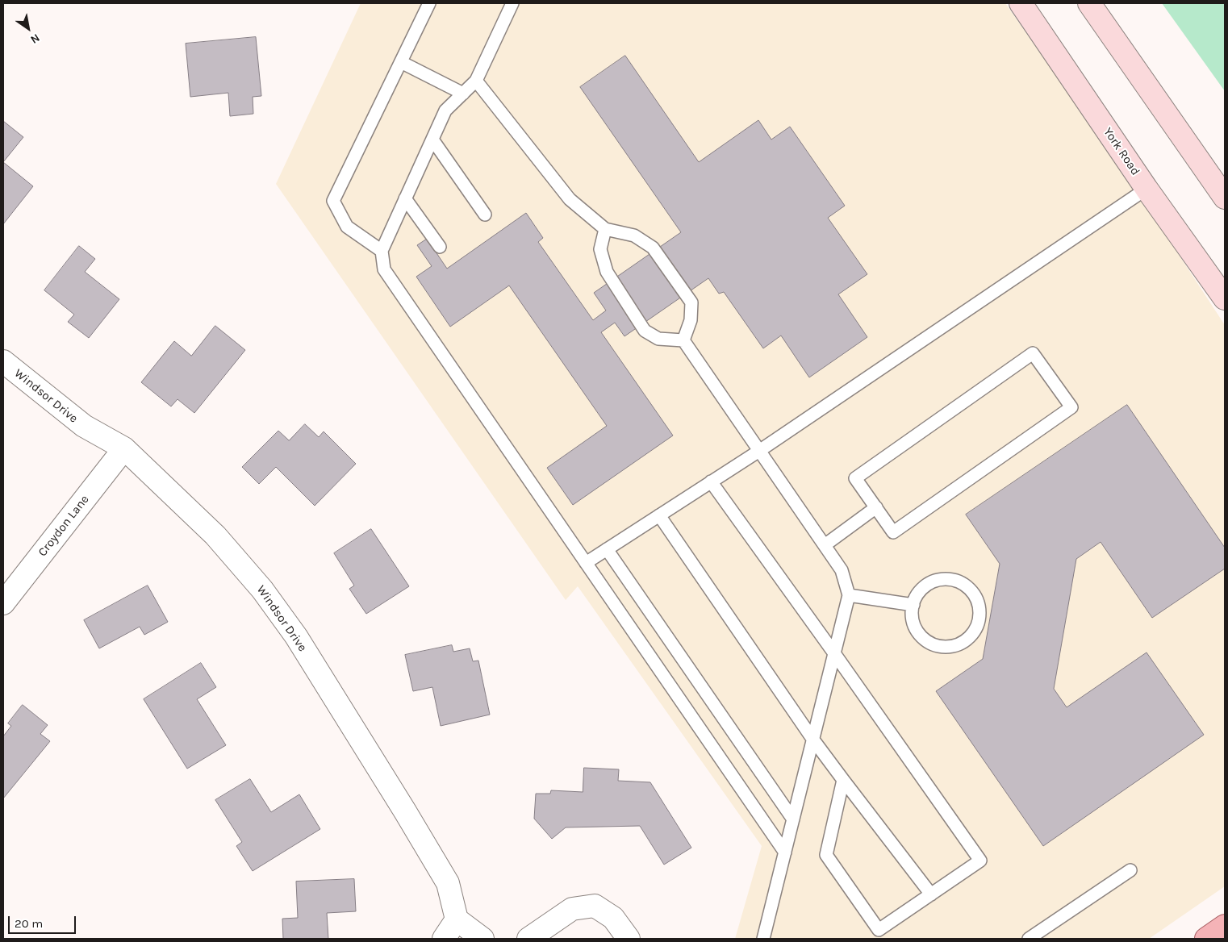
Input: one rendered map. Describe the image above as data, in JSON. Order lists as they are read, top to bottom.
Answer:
{
  "streets": {
    "main road": ["York Road"],
    "street": ["Windsor Drive", "Croydon Lane"]
  },
  "crossings": [
    ["Windsor Drive", "Croydon Lane"]
  ],
  "scale_bar": "20 m",
  "north": "bottom right"
}
